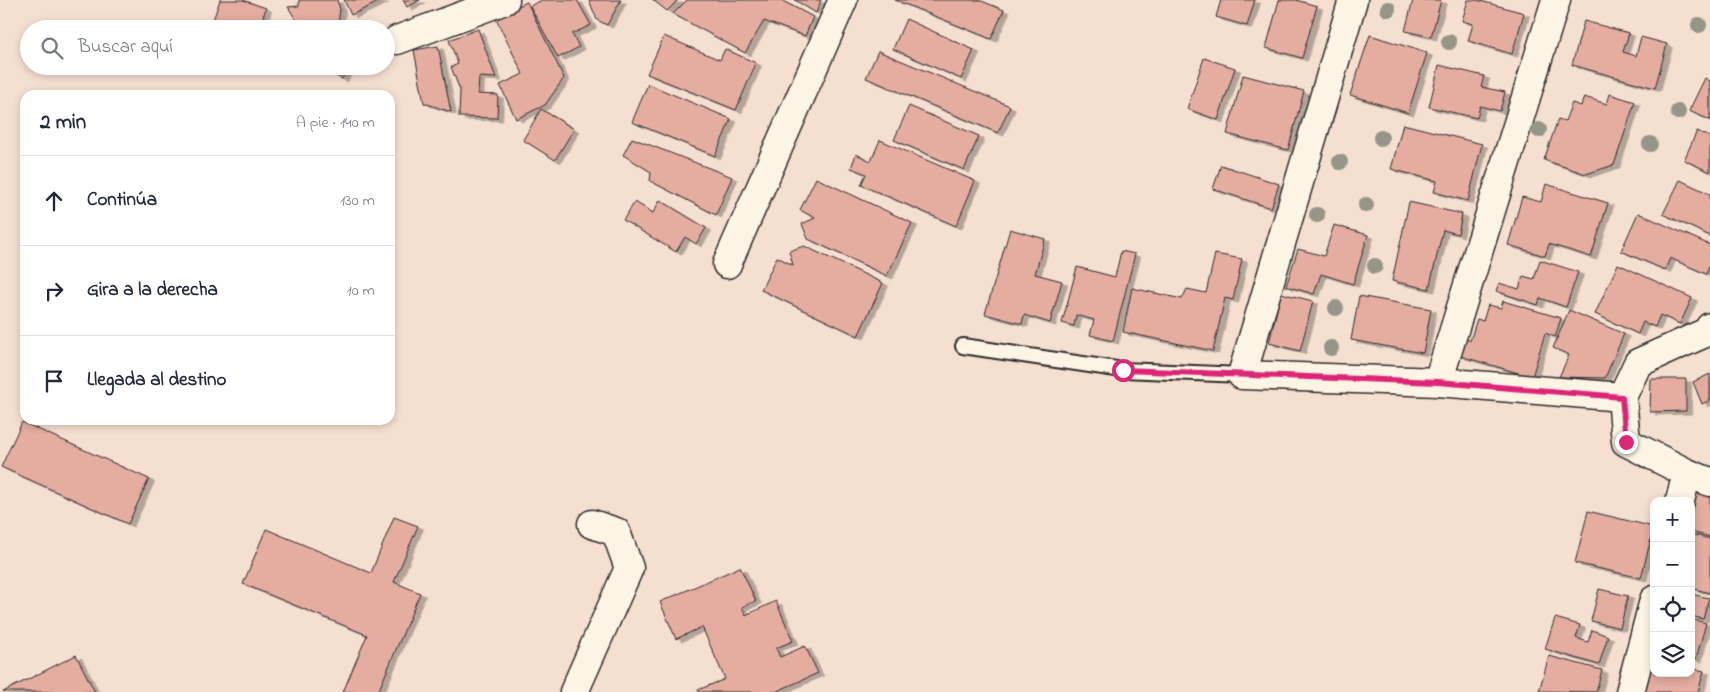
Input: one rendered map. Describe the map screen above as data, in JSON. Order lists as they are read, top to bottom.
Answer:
{
  "page": {
    "search": "Buscar aquí",
    "heading": ["2 min", "A pie · 140 m"],
    "list": [
      ["Continúa", "130 m"],
      ["Gira a la derecha", "10 m"],
      "Llegada al destino"
    ],
    "map_buttons": ["+", "−"]
  }
}
